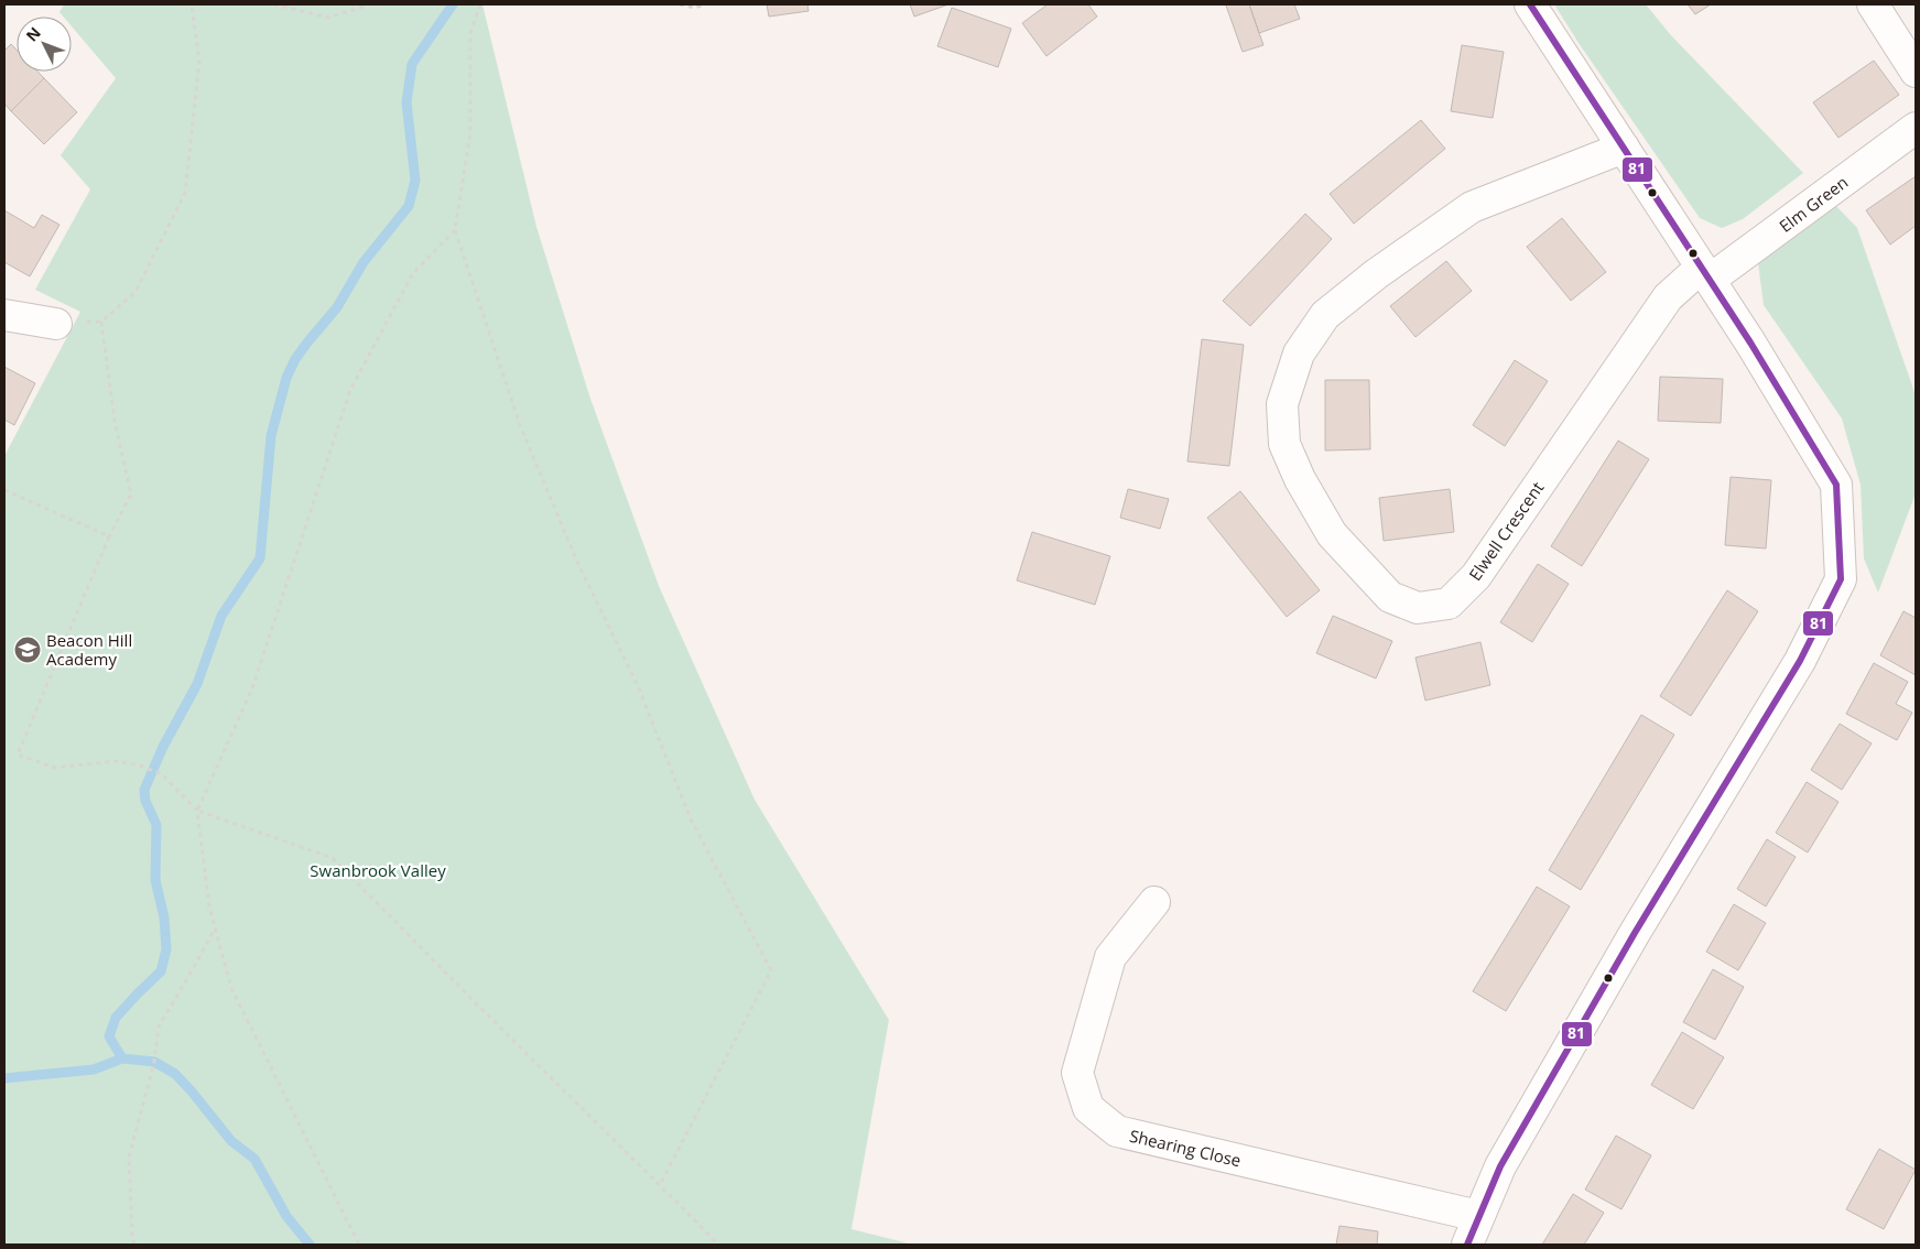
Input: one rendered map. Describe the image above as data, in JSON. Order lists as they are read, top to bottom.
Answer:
{
  "streets": {
    "street": ["Elm Green", "Elwell Crescent", "Shearing Close"]
  },
  "crossings": [
    ["Elm Green", "Elwell Crescent"]
  ],
  "parks": ["Swanbrook Valley"],
  "places": {
    "school or university": ["Beacon Hill Academy"]
  },
  "lines": ["transit line 81"],
  "north": "top left"
}
